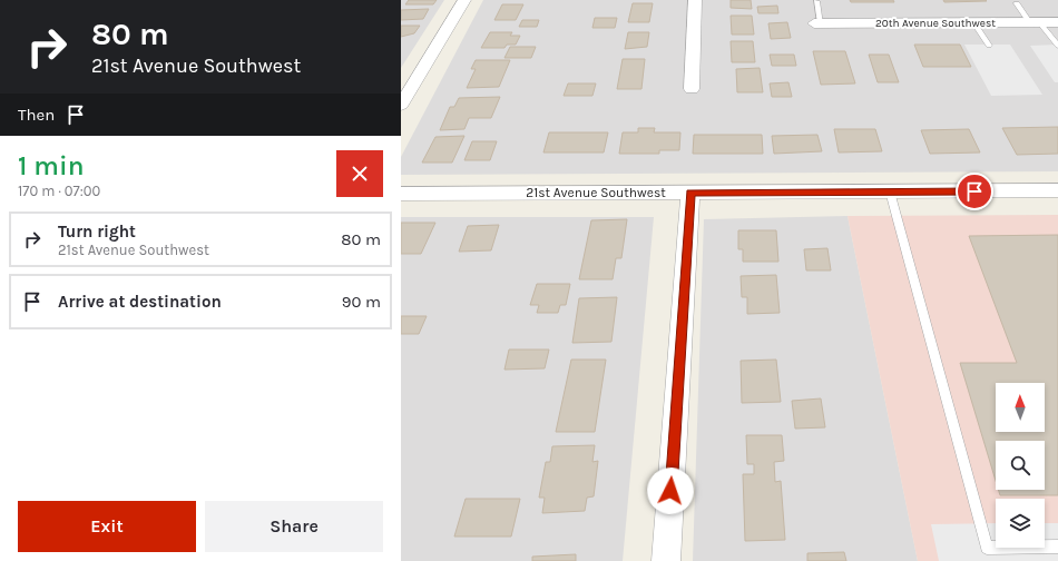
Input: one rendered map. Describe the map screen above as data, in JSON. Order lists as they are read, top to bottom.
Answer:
{
  "streets": {
    "street": ["20th Avenue Southwest", "21st Avenue Southwest"]
  },
  "north": "top",
  "page": {
    "turn": ["80 m", "21st Avenue Southwest"],
    "then": "Then",
    "heading": ["1 min", "170 m · 07:00"],
    "list": [
      {
        "name": "Turn right",
        "note": "21st Avenue Southwest",
        "value": "80 m"
      },
      {
        "name": "Arrive at destination",
        "value": "90 m"
      }
    ],
    "buttons": ["Exit", "Share"]
  }
}
